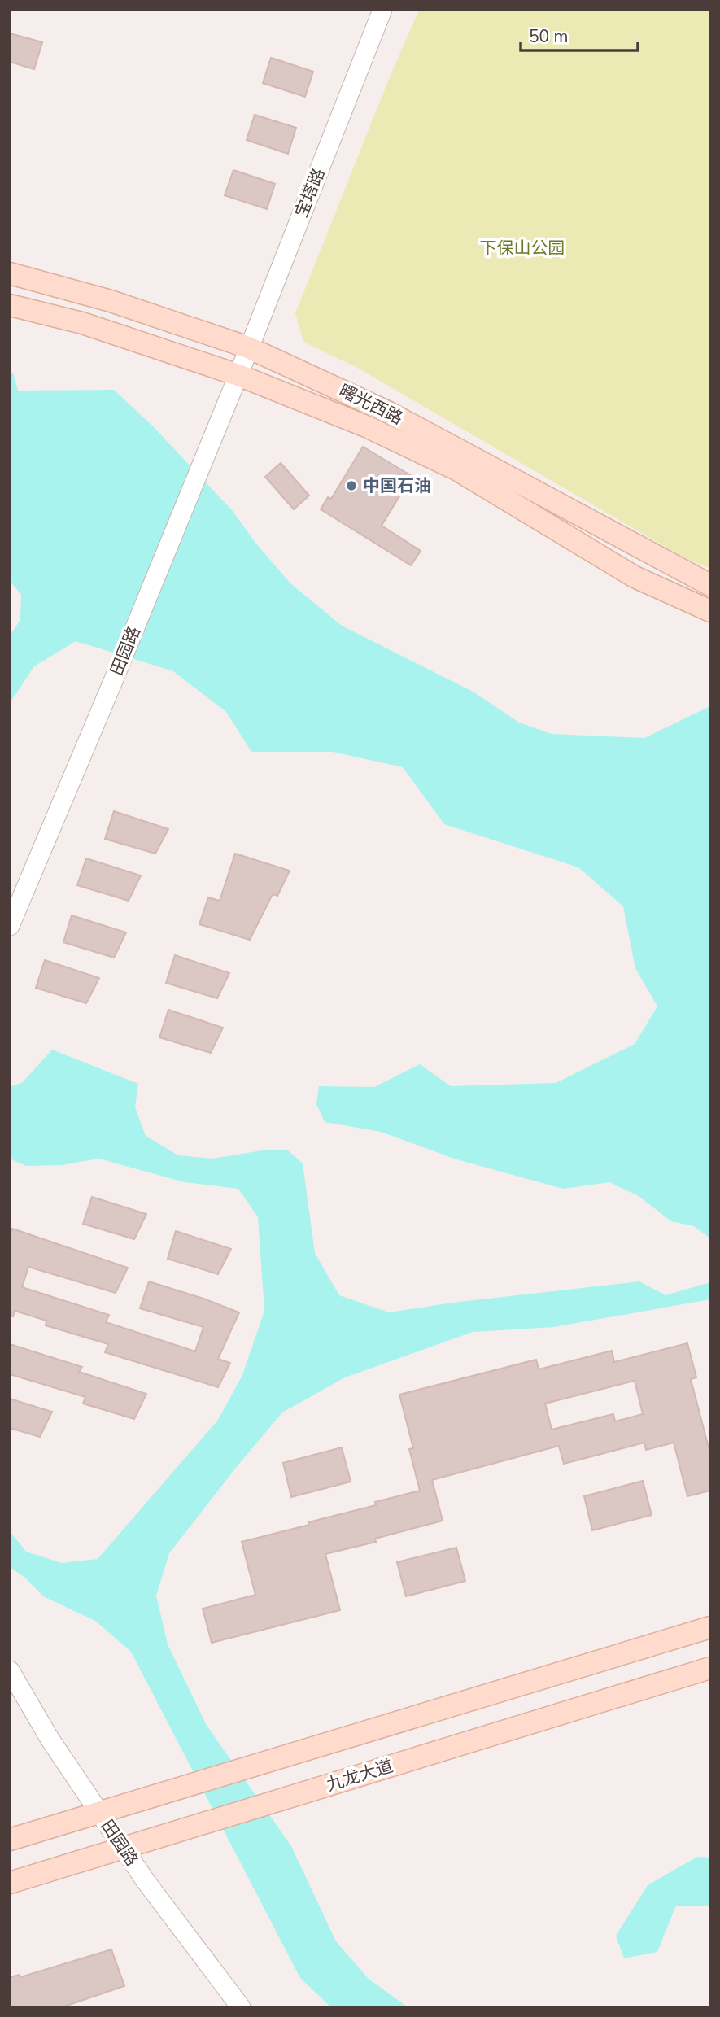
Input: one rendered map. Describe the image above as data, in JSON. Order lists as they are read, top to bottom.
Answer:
{
  "streets": {
    "main road": ["曙光西路", "九龙大道"],
    "street": ["宝塔路", "田园路"]
  },
  "crossings": [
    ["宝塔路", "曙光西路"],
    ["宝塔路", "田园路"],
    ["曙光西路", "田园路"],
    ["田园路", "九龙大道"]
  ],
  "parks": ["下保山公园"],
  "places": ["中国石油"],
  "scale_bar": "50 m"
}
